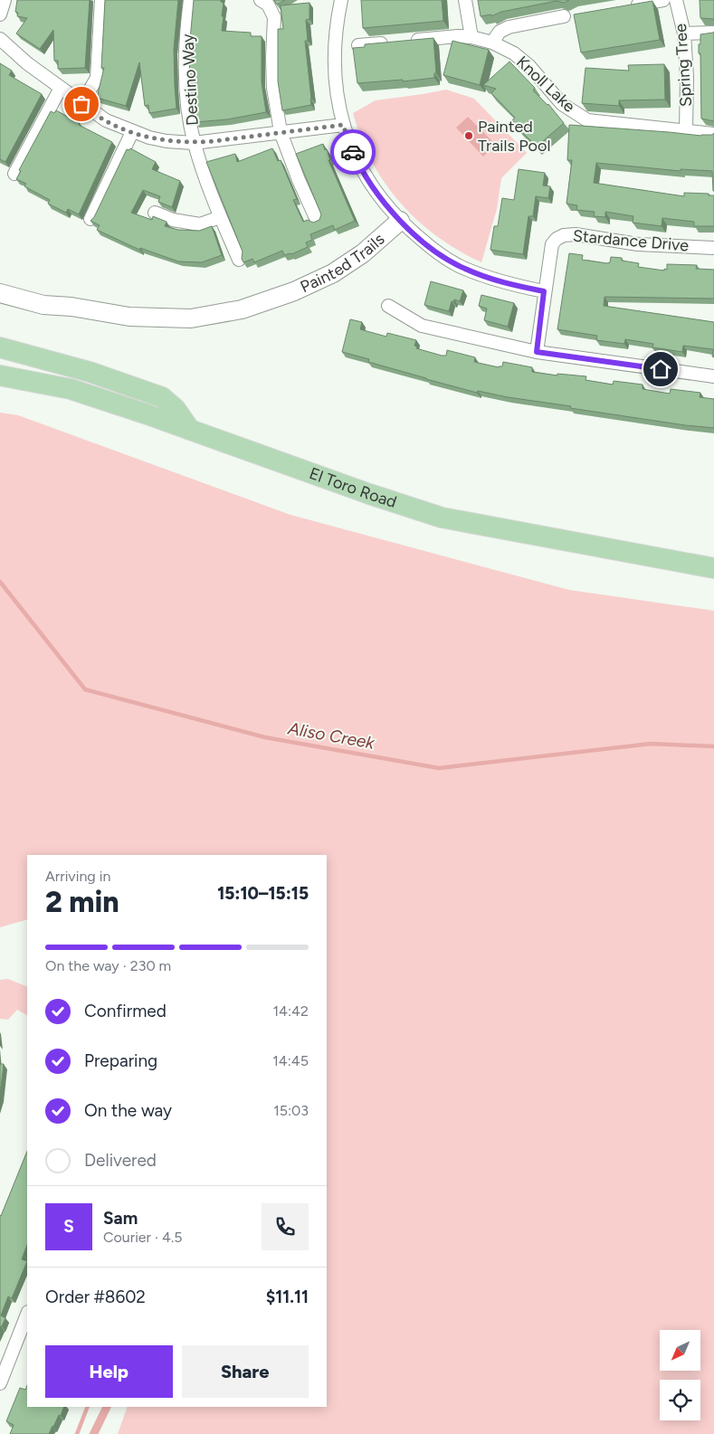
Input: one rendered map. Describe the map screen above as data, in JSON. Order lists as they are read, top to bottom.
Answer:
{
  "streets": {
    "main road": ["El Toro Road"],
    "street": [
      "Spring Tree",
      "Destino Way",
      "Knoll Lake",
      "Stardance Drive",
      "Painted Trails"
    ]
  },
  "crossings": [
    ["Spring Tree", "Knoll Lake"]
  ],
  "water": ["Aliso Creek"],
  "places": ["Painted Trails Pool"],
  "north": "bottom left",
  "page": {
    "heading": ["2 min", "Arriving in", "15:10–15:15"],
    "panel": [
      "Sam",
      "Courier · 4.5",
      "Order #8602",
      "$11.11"
    ],
    "bar": "On the way · 230 m",
    "list": [
      ["Confirmed", "14:42"],
      ["Preparing", "14:45"],
      ["On the way", "15:03"],
      "Delivered"
    ],
    "round": "S",
    "buttons": ["Help", "Share"]
  }
}
